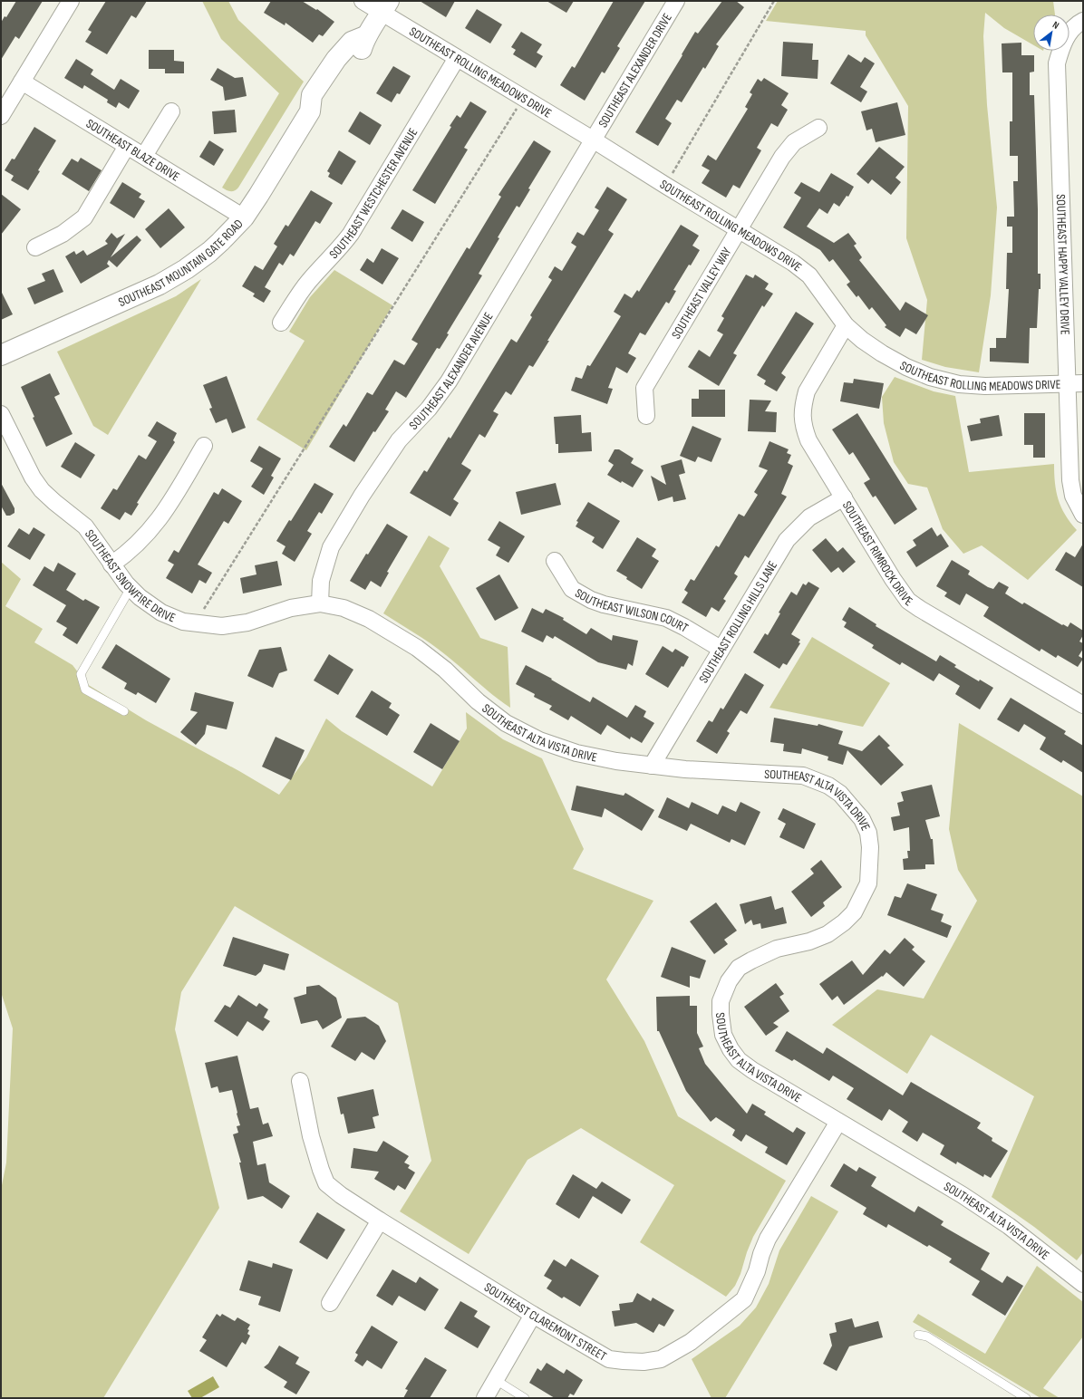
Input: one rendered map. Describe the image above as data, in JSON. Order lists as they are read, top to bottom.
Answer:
{
  "streets": {
    "street": [
      "SOUTHEAST ALEXANDER DRIVE",
      "SOUTHEAST ROLLING MEADOWS DRIVE",
      "SOUTHEAST BLAZE DRIVE",
      "SOUTHEAST WESTCHESTER AVENUE",
      "SOUTHEAST MOUNTAIN GATE ROAD",
      "SOUTHEAST HAPPY VALLEY DRIVE",
      "SOUTHEAST VALLEY WAY",
      "SOUTHEAST ALEXANDER AVENUE",
      "SOUTHEAST RIMROCK DRIVE",
      "SOUTHEAST SNOWFIRE DRIVE",
      "SOUTHEAST WILSON COURT",
      "SOUTHEAST ROLLING HILLS LANE",
      "SOUTHEAST ALTA VISTA DRIVE",
      "SOUTHEAST CLAREMONT STREET"
    ]
  },
  "crossings": [
    ["SOUTHEAST ALEXANDER DRIVE", "SOUTHEAST ROLLING MEADOWS DRIVE"],
    ["SOUTHEAST ALEXANDER DRIVE", "SOUTHEAST ALEXANDER AVENUE"],
    ["SOUTHEAST ROLLING MEADOWS DRIVE", "SOUTHEAST WESTCHESTER AVENUE"],
    ["SOUTHEAST ROLLING MEADOWS DRIVE", "SOUTHEAST MOUNTAIN GATE ROAD"],
    ["SOUTHEAST ROLLING MEADOWS DRIVE", "SOUTHEAST HAPPY VALLEY DRIVE"],
    ["SOUTHEAST ROLLING MEADOWS DRIVE", "SOUTHEAST VALLEY WAY"],
    ["SOUTHEAST ROLLING MEADOWS DRIVE", "SOUTHEAST ALEXANDER AVENUE"],
    ["SOUTHEAST ROLLING MEADOWS DRIVE", "SOUTHEAST RIMROCK DRIVE"],
    ["SOUTHEAST BLAZE DRIVE", "SOUTHEAST MOUNTAIN GATE ROAD"],
    ["SOUTHEAST ALEXANDER AVENUE", "SOUTHEAST SNOWFIRE DRIVE"],
    ["SOUTHEAST ALEXANDER AVENUE", "SOUTHEAST ALTA VISTA DRIVE"],
    ["SOUTHEAST RIMROCK DRIVE", "SOUTHEAST ROLLING HILLS LANE"],
    ["SOUTHEAST SNOWFIRE DRIVE", "SOUTHEAST ALTA VISTA DRIVE"],
    ["SOUTHEAST WILSON COURT", "SOUTHEAST ROLLING HILLS LANE"],
    ["SOUTHEAST ROLLING HILLS LANE", "SOUTHEAST ALTA VISTA DRIVE"],
    ["SOUTHEAST ALTA VISTA DRIVE", "SOUTHEAST CLAREMONT STREET"]
  ],
  "north": "top right"
}
